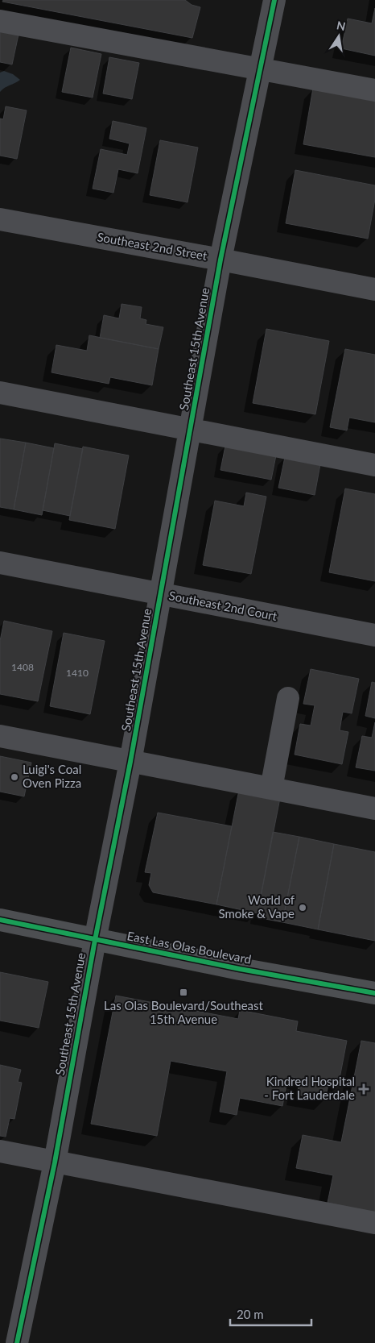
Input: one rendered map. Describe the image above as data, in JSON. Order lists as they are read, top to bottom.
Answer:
{
  "streets": {
    "main road": ["East Las Olas Boulevard"],
    "street": ["Southeast 2nd Street", "Southeast 15th Avenue", "Southeast 2nd Court"]
  },
  "crossings": [
    ["Southeast 2nd Street", "Southeast 15th Avenue"],
    ["Southeast 15th Avenue", "Southeast 2nd Court"],
    ["Southeast 15th Avenue", "East Las Olas Boulevard"]
  ],
  "places": {
    "other": ["Luigi's Coal Oven Pizza", "World of Smoke & Vape"],
    "transit": ["Las Olas Boulevard/Southeast 15th Avenue"],
    "health": ["Kindred Hospital - Fort Lauderdale"]
  },
  "house_numbers": ["1408", "1410"],
  "scale_bar": "20 m",
  "north": "top"
}
